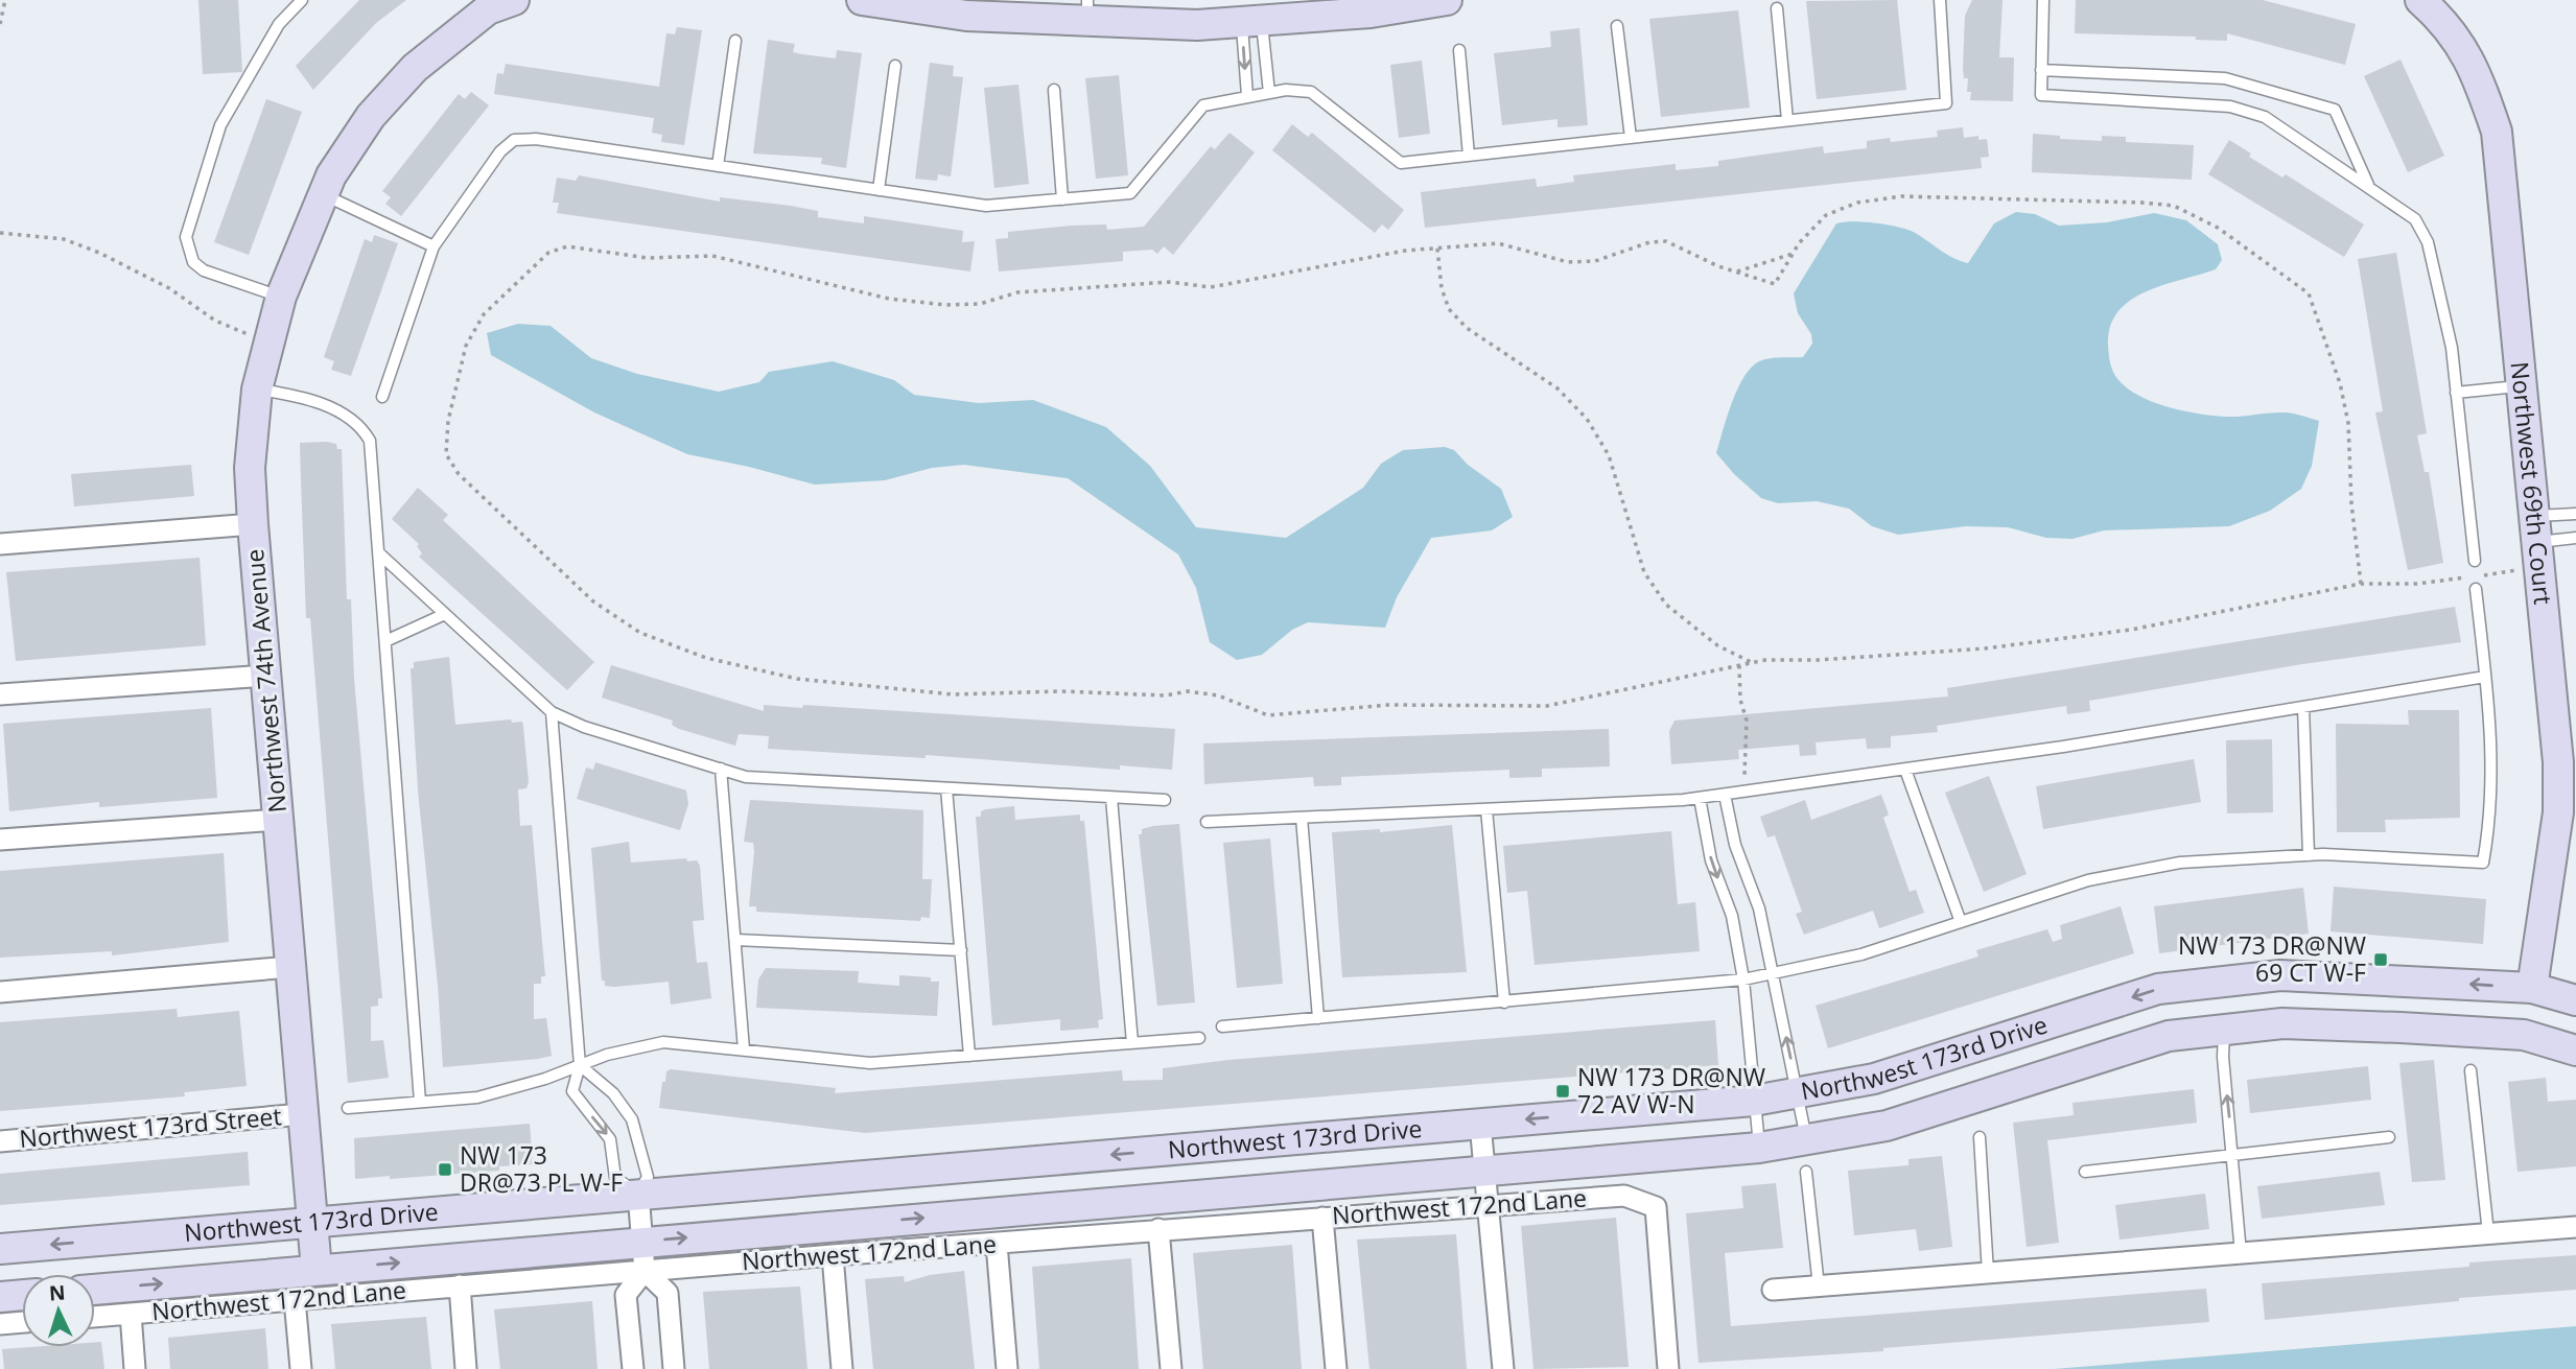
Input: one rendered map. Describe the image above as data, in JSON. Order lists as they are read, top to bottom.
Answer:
{
  "streets": {
    "street": [
      "Northwest 69th Court",
      "Northwest 74th Avenue",
      "Northwest 173rd Drive",
      "Northwest 173rd Street",
      "Northwest 172nd Lane"
    ]
  },
  "crossings": [
    ["Northwest 69th Court", "Northwest 173rd Drive"],
    ["Northwest 74th Avenue", "Northwest 173rd Drive"],
    ["Northwest 74th Avenue", "Northwest 173rd Street"]
  ],
  "places": {
    "transit": ["NW 173 DR@NW 69 CT W-F", "NW 173 DR@NW 72 AV W-N", "NW 173 DR@73 PL W-F"]
  },
  "north": "top"
}
